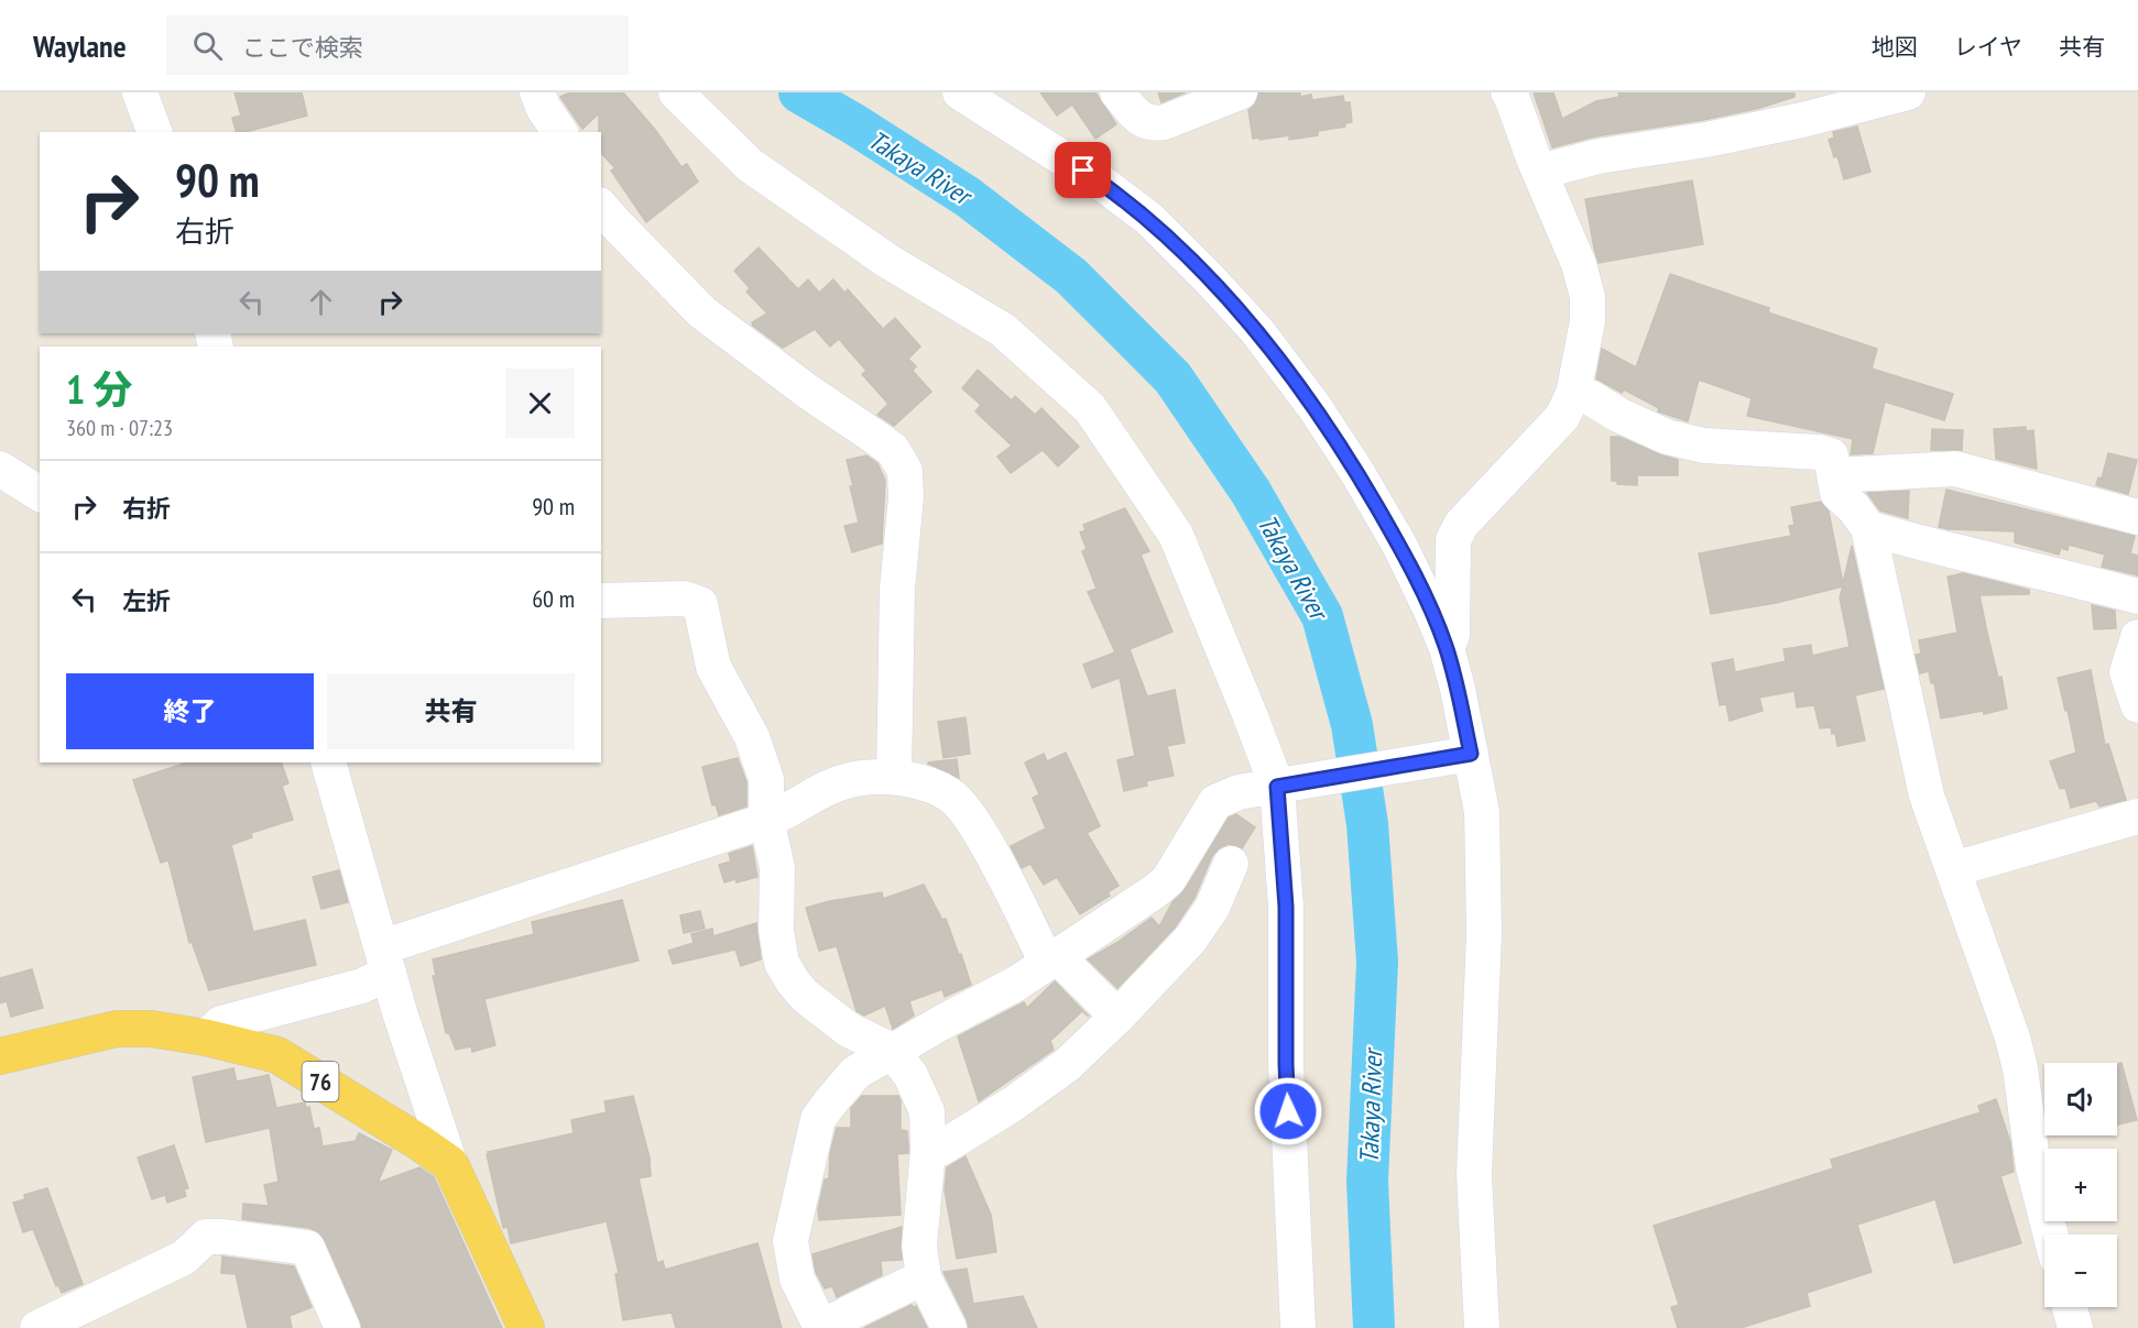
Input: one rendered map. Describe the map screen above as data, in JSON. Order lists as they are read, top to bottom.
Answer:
{
  "streets": {
    "main road": ["76"]
  },
  "water": ["Takaya River"],
  "page": {
    "header": "Waylane",
    "search": "ここで検索",
    "nav": ["地図", "レイヤ", "共有"],
    "turn": ["90 m", "右折"],
    "heading": ["1 分", "360 m · 07:23"],
    "list": [
      {
        "name": "右折",
        "value": "90 m"
      },
      {
        "name": "左折",
        "value": "60 m"
      }
    ],
    "buttons": ["終了", "共有"],
    "map_buttons": ["+", "−"]
  }
}
